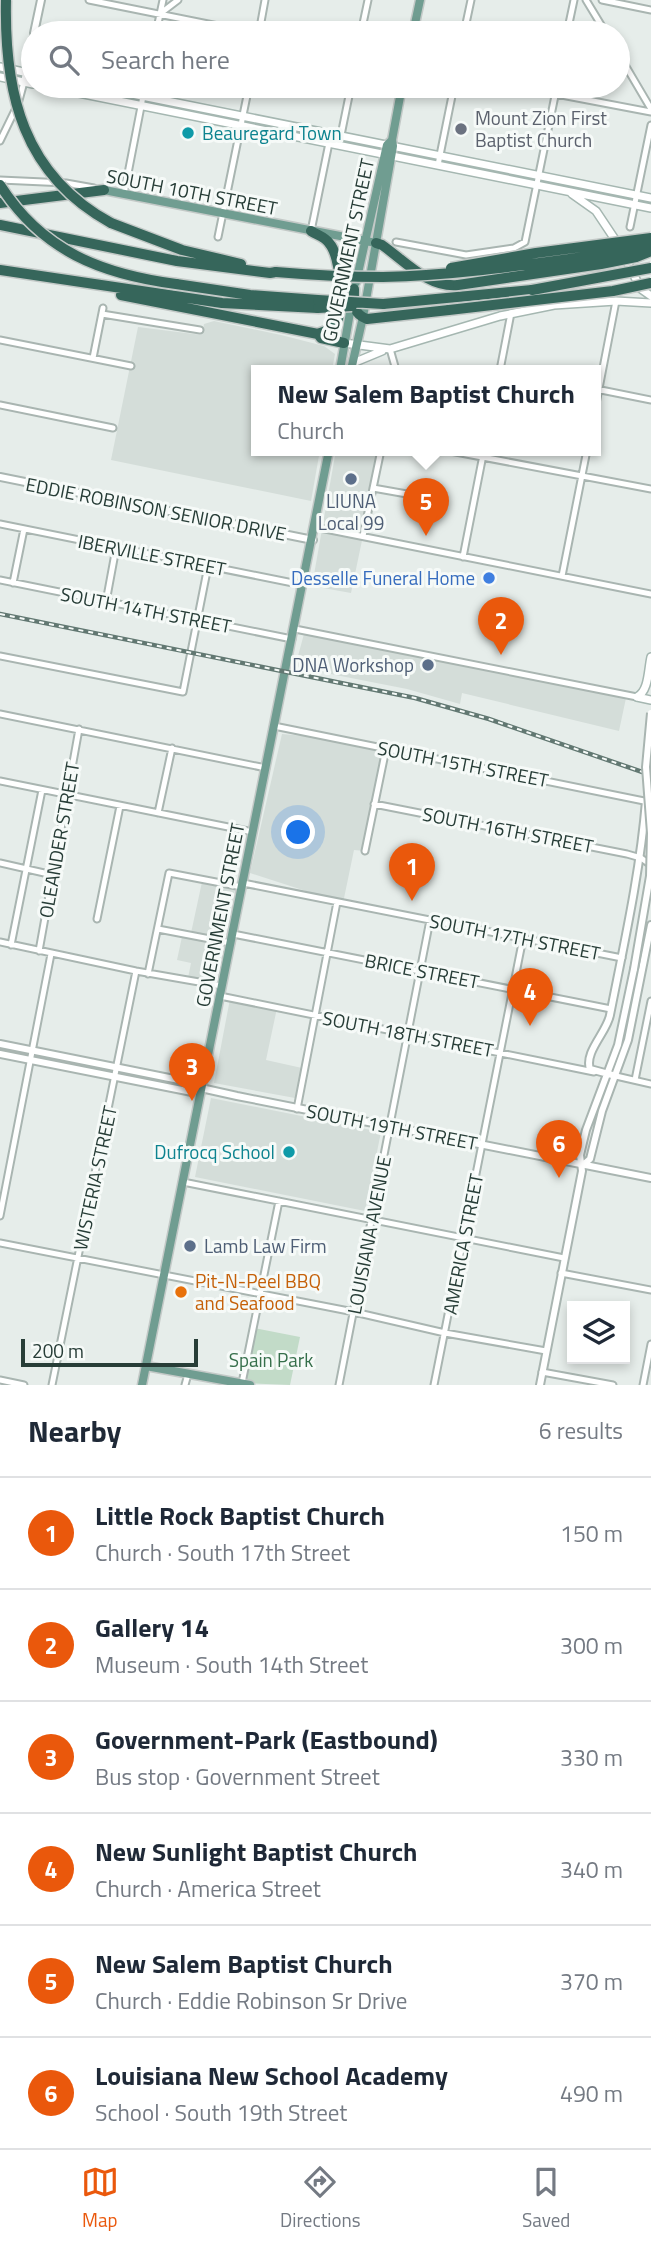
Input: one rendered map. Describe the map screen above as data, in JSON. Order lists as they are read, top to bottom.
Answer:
{
  "streets": {
    "main road": ["SOUTH 10TH STREET", "GOVERNMENT STREET"],
    "street": [
      "EDDIE ROBINSON SENIOR DRIVE",
      "IBERVILLE STREET",
      "SOUTH 14TH STREET",
      "SOUTH 15TH STREET",
      "SOUTH 16TH STREET",
      "OLEANDER STREET",
      "SOUTH 17TH STREET",
      "BRICE STREET",
      "SOUTH 18TH STREET",
      "SOUTH 19TH STREET",
      "WISTERIA STREET",
      "LOUISIANA AVENUE",
      "AMERICA STREET"
    ]
  },
  "crossings": [
    ["SOUTH 10TH STREET", "GOVERNMENT STREET"],
    ["GOVERNMENT STREET", "EDDIE ROBINSON SENIOR DRIVE"],
    ["GOVERNMENT STREET", "IBERVILLE STREET"],
    ["GOVERNMENT STREET", "SOUTH 14TH STREET"],
    ["GOVERNMENT STREET", "SOUTH 15TH STREET"],
    ["GOVERNMENT STREET", "SOUTH 17TH STREET"],
    ["GOVERNMENT STREET", "BRICE STREET"],
    ["GOVERNMENT STREET", "SOUTH 18TH STREET"],
    ["GOVERNMENT STREET", "SOUTH 19TH STREET"],
    ["SOUTH 17TH STREET", "BRICE STREET"],
    ["SOUTH 17TH STREET", "LOUISIANA AVENUE"],
    ["SOUTH 17TH STREET", "AMERICA STREET"],
    ["BRICE STREET", "LOUISIANA AVENUE"],
    ["BRICE STREET", "AMERICA STREET"],
    ["SOUTH 18TH STREET", "LOUISIANA AVENUE"],
    ["SOUTH 18TH STREET", "AMERICA STREET"],
    ["SOUTH 19TH STREET", "LOUISIANA AVENUE"],
    ["SOUTH 19TH STREET", "AMERICA STREET"]
  ],
  "parks": ["Spain Park"],
  "places": [
    "Mount Zion First Baptist Church",
    "Beauregard Town",
    "LIUNA Local 99",
    "Desselle Funeral Home",
    "DNA Workshop",
    "Dufrocq School",
    "Lamb Law Firm",
    "Pit-N-Peel BBQ and Seafood"
  ],
  "scale_bar": "200 m",
  "page": {
    "search": "Search here",
    "popup": ["New Salem Baptist Church", "Church"],
    "pins": [
      "5",
      "2",
      "1",
      "4",
      "3",
      "6"
    ],
    "scale": "200 m",
    "heading": ["Nearby", "6 results"],
    "list": [
      {
        "mark": "1",
        "name": "Little Rock Baptist Church",
        "note": "Church · South 17th Street",
        "value": "150 m"
      },
      {
        "mark": "2",
        "name": "Gallery 14",
        "note": "Museum · South 14th Street",
        "value": "300 m"
      },
      {
        "mark": "3",
        "name": "Government-Park (Eastbound)",
        "note": "Bus stop · Government Street",
        "value": "330 m"
      },
      {
        "mark": "4",
        "name": "New Sunlight Baptist Church",
        "note": "Church · America Street",
        "value": "340 m"
      },
      {
        "mark": "5",
        "name": "New Salem Baptist Church",
        "note": "Church · Eddie Robinson Sr Drive",
        "value": "370 m"
      },
      {
        "mark": "6",
        "name": "Louisiana New School Academy",
        "note": "School · South 19th Street",
        "value": "490 m"
      }
    ],
    "nav": ["Map", "Directions", "Saved"]
  }
}
